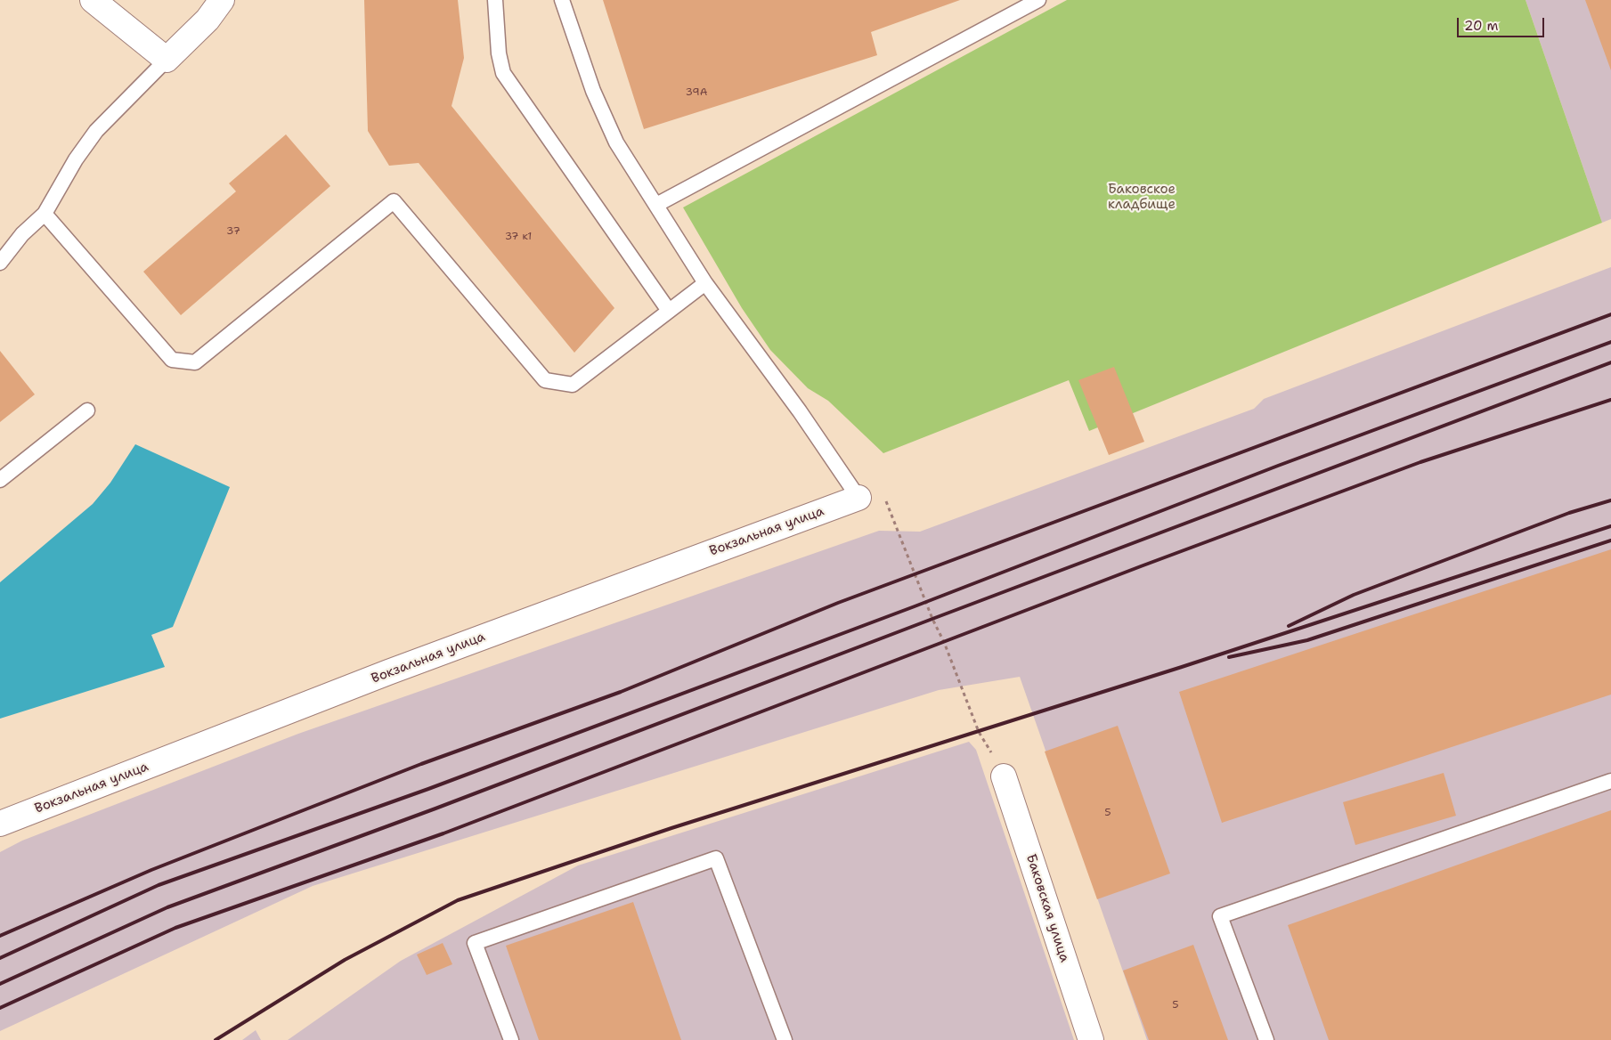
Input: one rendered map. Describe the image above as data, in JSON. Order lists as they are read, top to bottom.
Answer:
{
  "streets": {
    "street": ["Вокзальная улица", "Баковская улица"]
  },
  "parks": ["Баковское кладбище"],
  "house_numbers": [
    "39А",
    "37",
    "37 к1",
    "5",
    "5"
  ],
  "scale_bar": "20 m"
}
